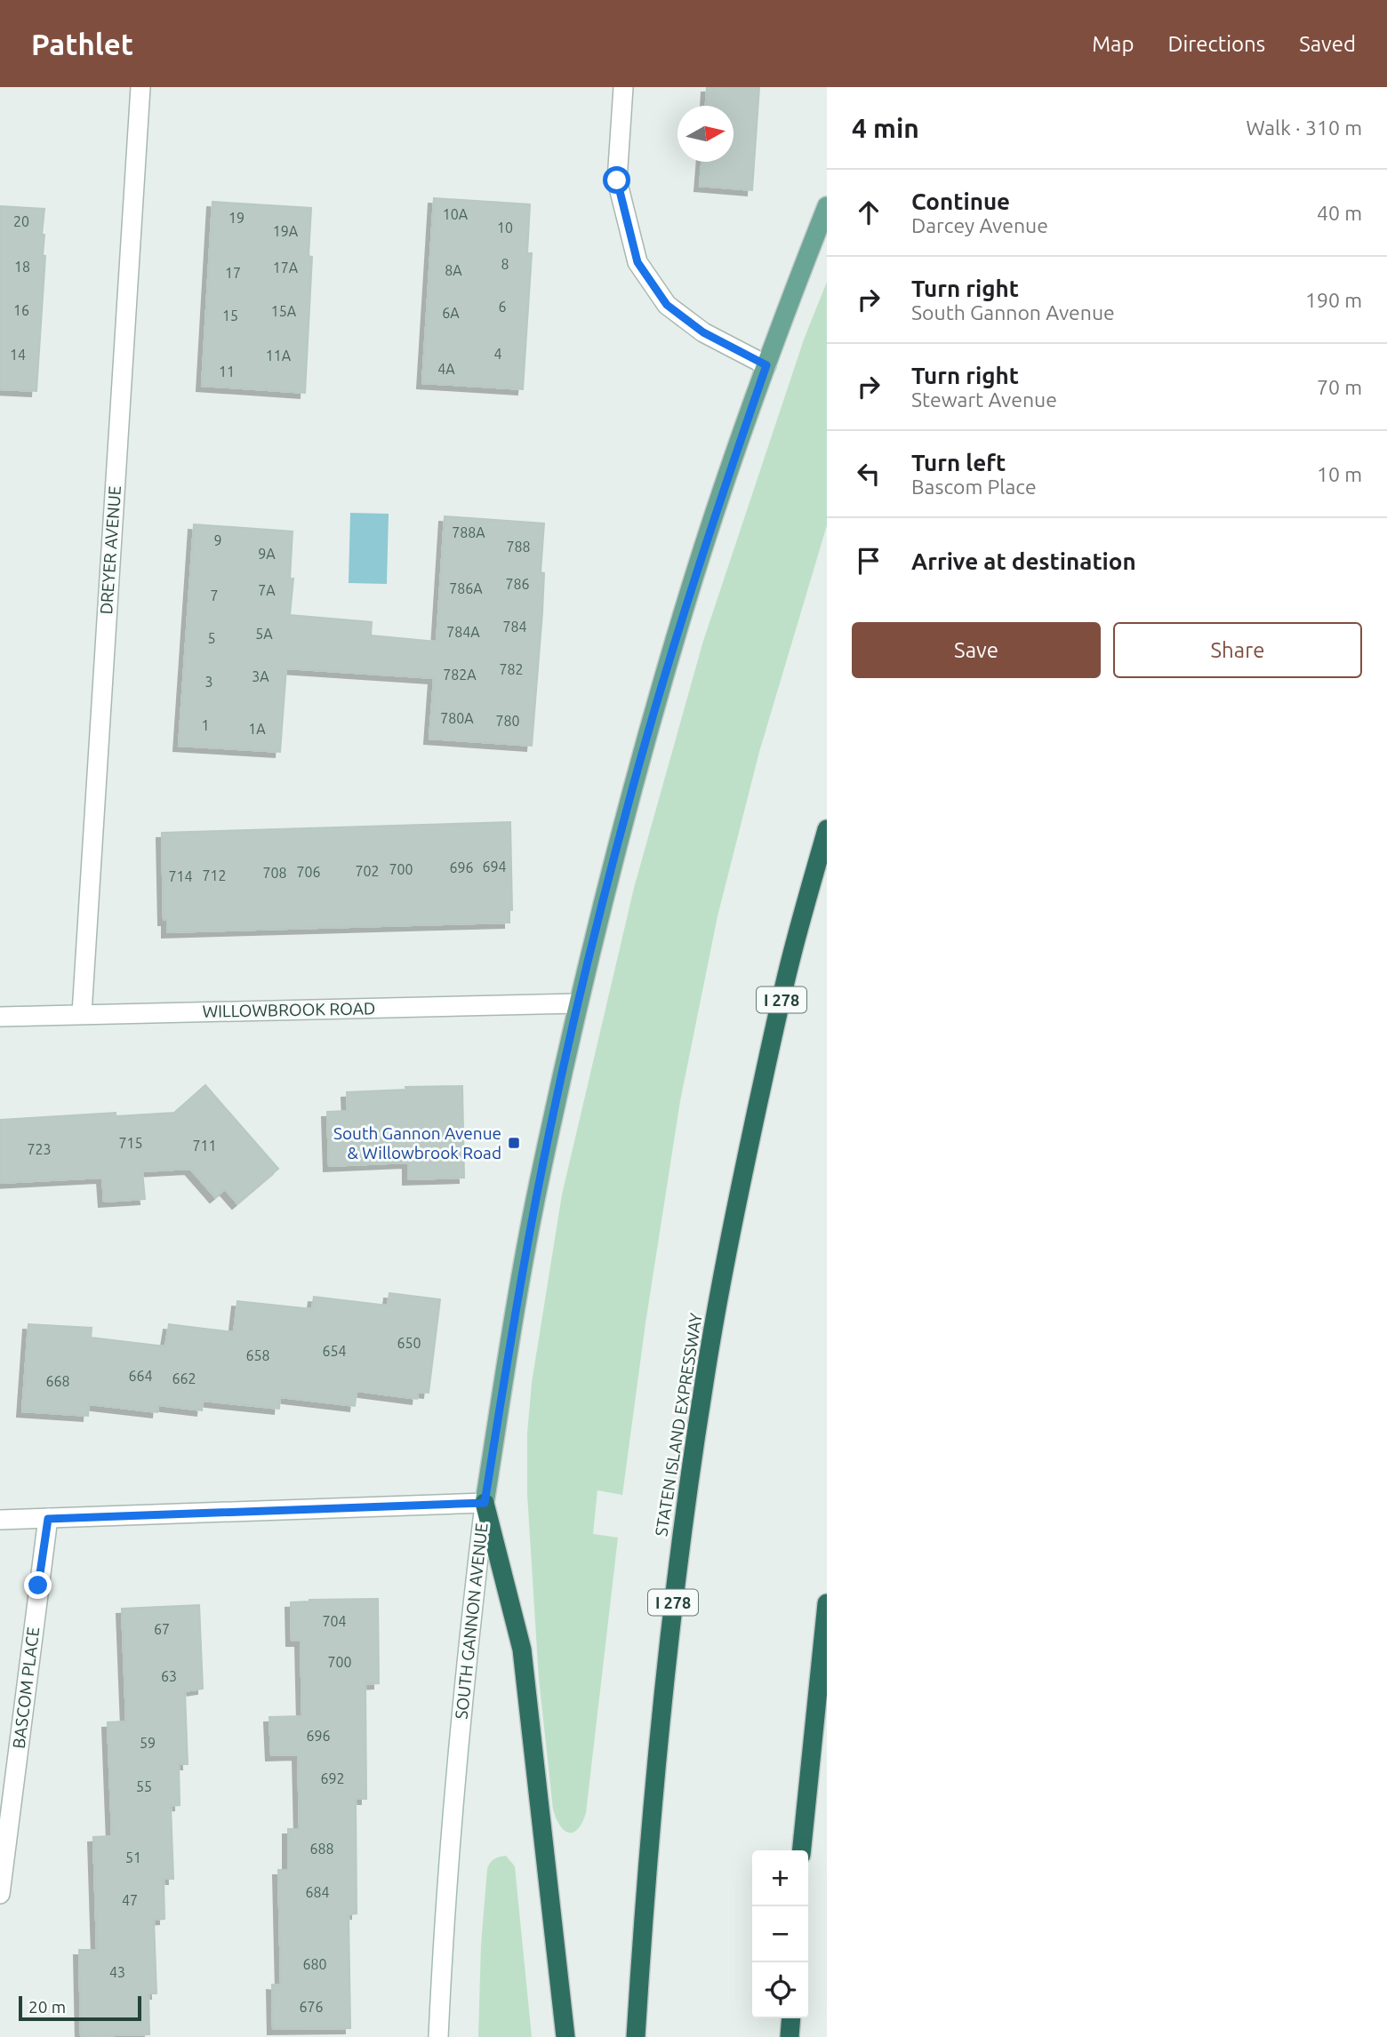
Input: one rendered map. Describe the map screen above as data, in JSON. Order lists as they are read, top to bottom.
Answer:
{
  "streets": {
    "highway": ["I 278", "STATEN ISLAND EXPRESSWAY"],
    "main road": ["SOUTH GANNON AVENUE"],
    "street": ["DREYER AVENUE", "WILLOWBROOK ROAD", "BASCOM PLACE"]
  },
  "crossings": [
    ["DREYER AVENUE", "WILLOWBROOK ROAD"],
    ["WILLOWBROOK ROAD", "SOUTH GANNON AVENUE"]
  ],
  "places": {
    "transit": ["South Gannon Avenue & Willowbrook Road"]
  },
  "house_numbers": [
    "10A",
    "19",
    "20",
    "10",
    "19A",
    "8",
    "18",
    "17A",
    "8A",
    "17",
    "6",
    "16",
    "15A",
    "6A",
    "15",
    "4",
    "14",
    "11A",
    "4A",
    "11",
    "788A",
    "9",
    "788",
    "9A",
    "786",
    "786A",
    "7A",
    "7",
    "784",
    "784A",
    "5A",
    "5",
    "782",
    "782A",
    "3A",
    "3",
    "780A",
    "780",
    "1",
    "1A",
    "694",
    "696",
    "700",
    "702",
    "706",
    "708",
    "712",
    "714",
    "715",
    "711",
    "723",
    "650",
    "654",
    "658",
    "664",
    "662",
    "668",
    "704",
    "67",
    "700",
    "63",
    "696",
    "59",
    "692",
    "55",
    "688",
    "51",
    "684",
    "47",
    "680",
    "43",
    "676"
  ],
  "scale_bar": "20 m",
  "north": "right",
  "page": {
    "header": "Pathlet",
    "nav": ["Map", "Directions", "Saved"],
    "heading": ["4 min", "Walk · 310 m"],
    "list": [
      ["Continue", "Darcey Avenue", "40 m"],
      ["Turn right", "South Gannon Avenue", "190 m"],
      ["Turn right", "Stewart Avenue", "70 m"],
      ["Turn left", "Bascom Place", "10 m"],
      "Arrive at destination"
    ],
    "buttons": ["Save", "Share"],
    "map_buttons": ["+", "−"],
    "scale": "20 m"
  }
}
